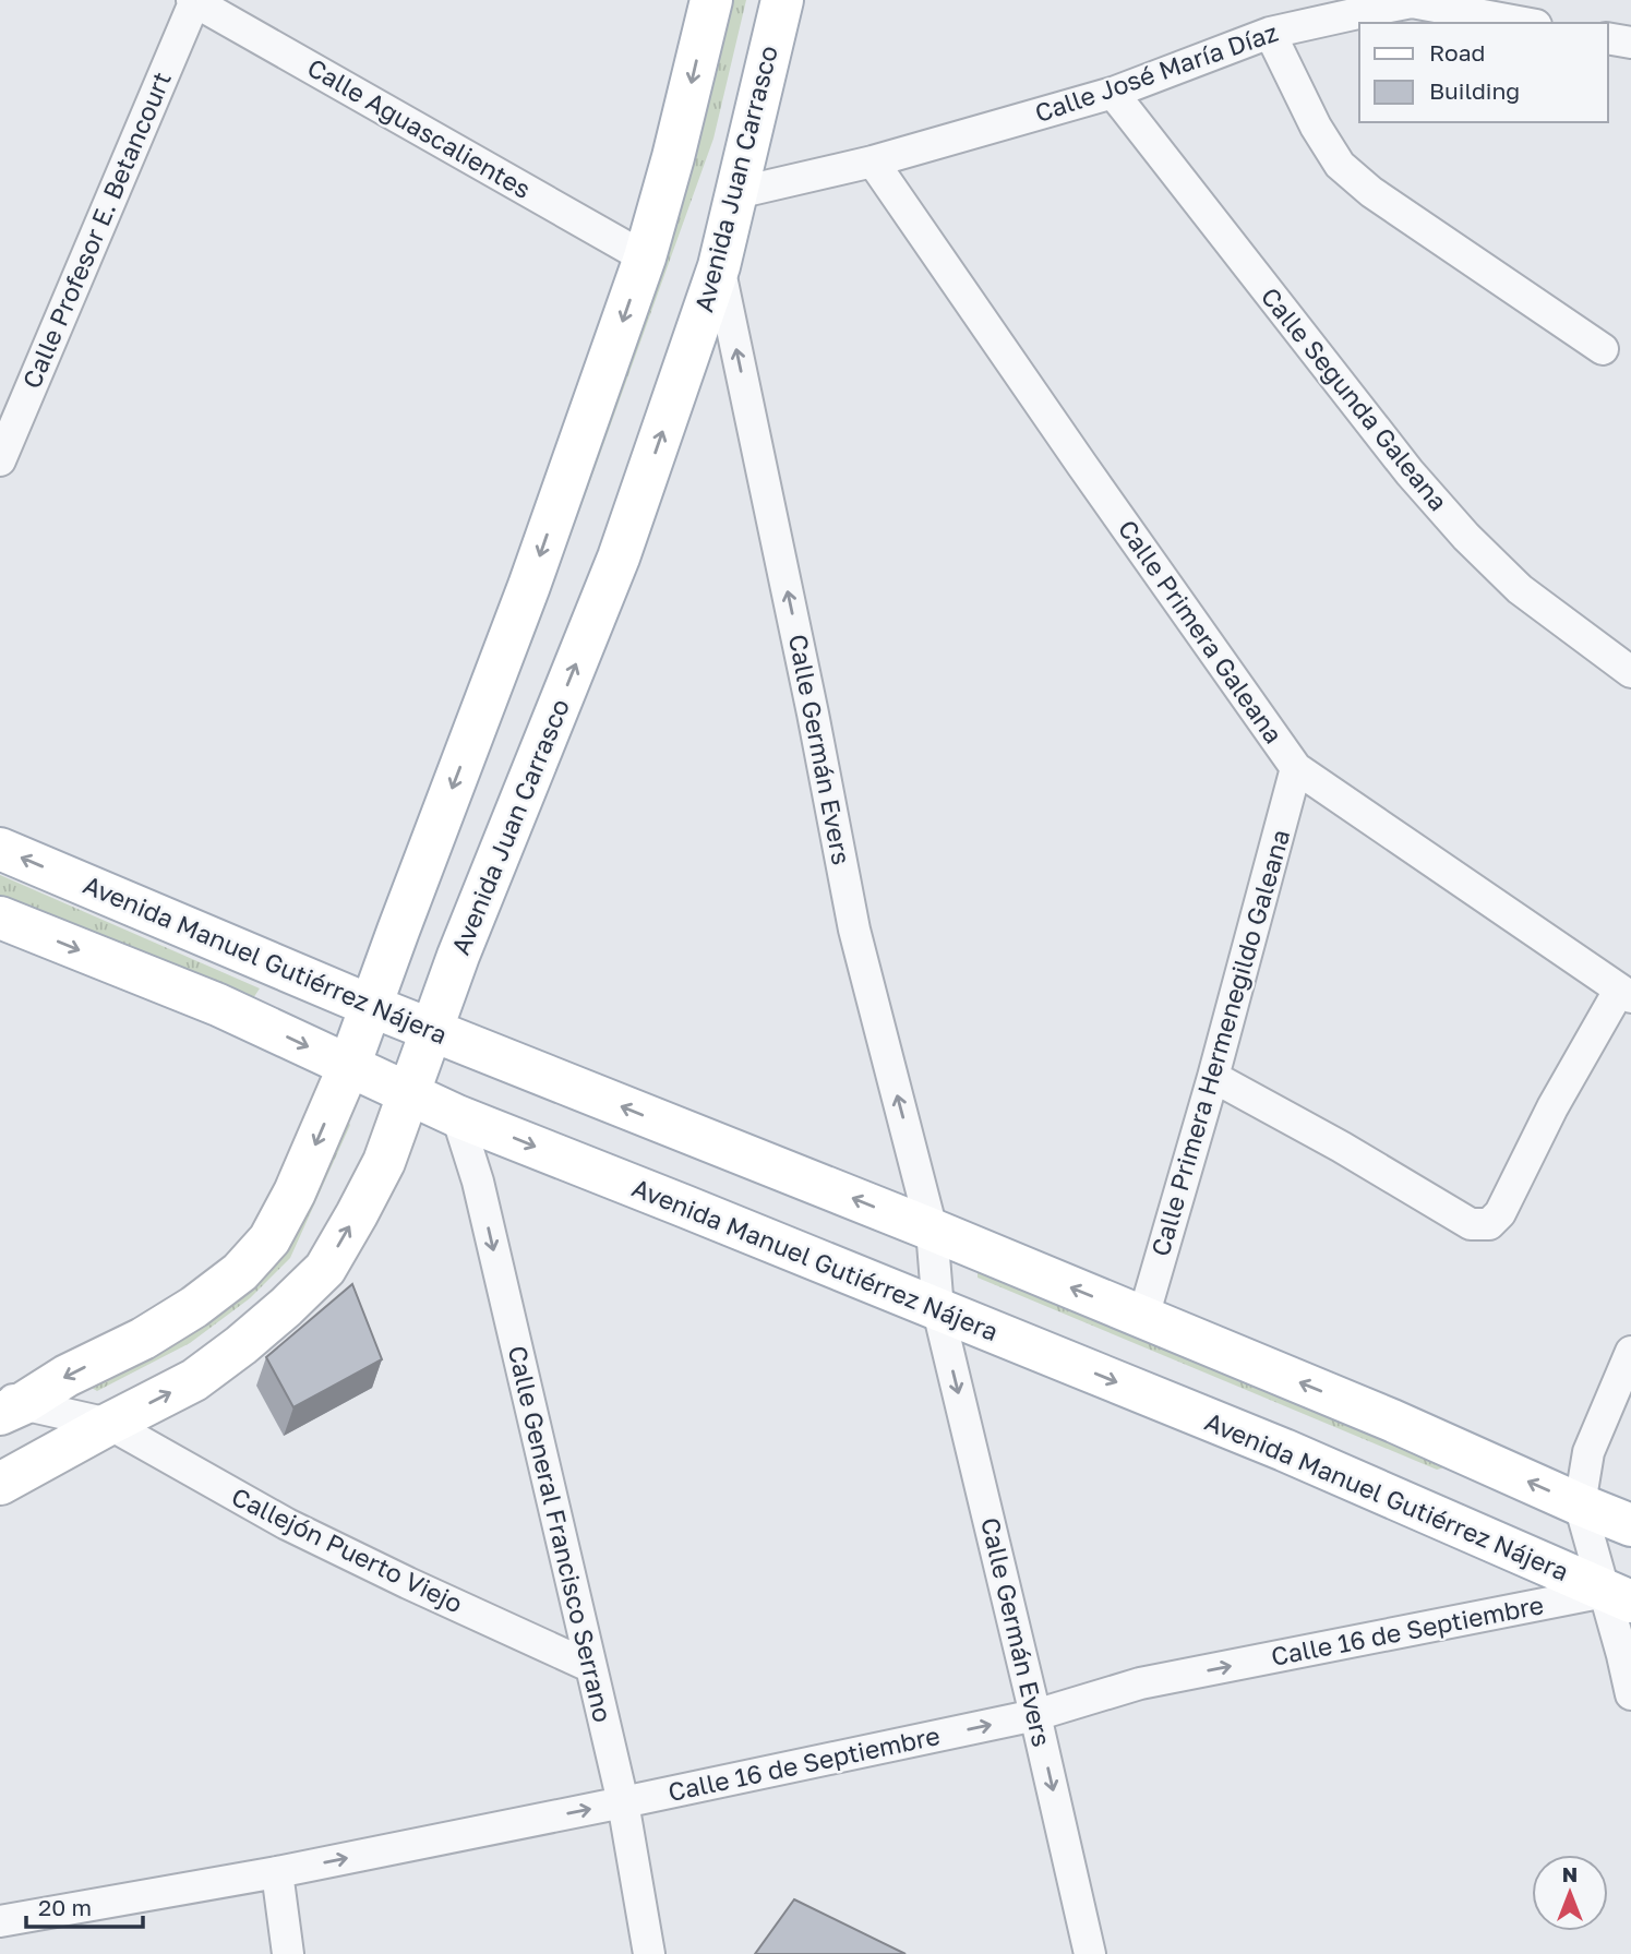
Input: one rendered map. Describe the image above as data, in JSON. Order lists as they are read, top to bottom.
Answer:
{
  "streets": {
    "main road": ["Avenida Juan Carrasco", "Avenida Manuel Gutiérrez Nájera"],
    "street": [
      "Calle José María Díaz",
      "Calle Aguascalientes",
      "Calle Profesor E. Betancourt",
      "Calle Segunda Galeana",
      "Calle Primera Galeana",
      "Calle Germán Evers",
      "Calle Primera Hermenegildo Galeana",
      "Calle General Francisco Serrano",
      "Callejón Puerto Viejo",
      "Calle 16 de Septiembre"
    ]
  },
  "crossings": [
    ["Calle José María Díaz", "Avenida Juan Carrasco"],
    ["Calle José María Díaz", "Calle Segunda Galeana"],
    ["Calle José María Díaz", "Calle Primera Galeana"],
    ["Calle Aguascalientes", "Calle Profesor E. Betancourt"],
    ["Avenida Juan Carrasco", "Calle Germán Evers"],
    ["Avenida Juan Carrasco", "Avenida Manuel Gutiérrez Nájera"],
    ["Avenida Juan Carrasco", "Callejón Puerto Viejo"],
    ["Calle Primera Galeana", "Calle Primera Hermenegildo Galeana"],
    ["Calle Germán Evers", "Avenida Manuel Gutiérrez Nájera"],
    ["Calle Germán Evers", "Calle 16 de Septiembre"],
    ["Avenida Manuel Gutiérrez Nájera", "Calle Primera Hermenegildo Galeana"],
    ["Avenida Manuel Gutiérrez Nájera", "Calle General Francisco Serrano"],
    ["Avenida Manuel Gutiérrez Nájera", "Calle 16 de Septiembre"],
    ["Calle General Francisco Serrano", "Callejón Puerto Viejo"],
    ["Calle General Francisco Serrano", "Calle 16 de Septiembre"]
  ],
  "one_way": ["Calle General Francisco Serrano", "Calle 16 de Septiembre"],
  "legend": ["Road", "Building"],
  "scale_bar": "20 m",
  "north": "top"
}
